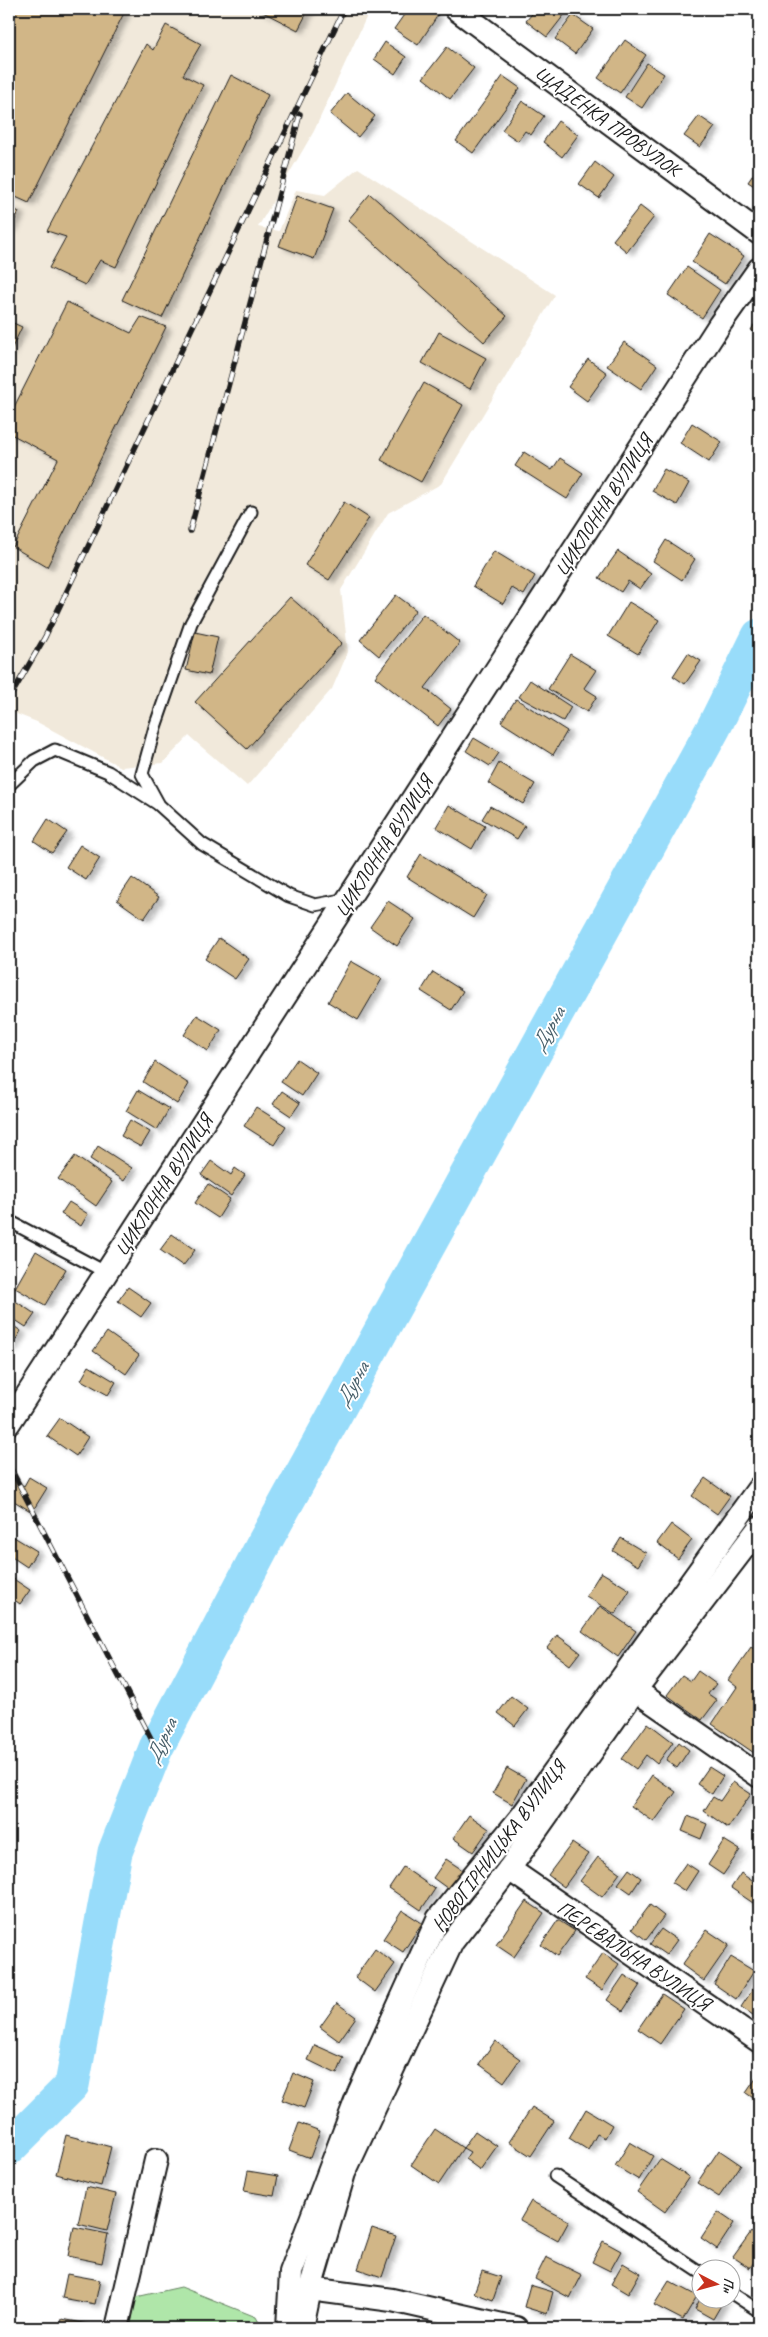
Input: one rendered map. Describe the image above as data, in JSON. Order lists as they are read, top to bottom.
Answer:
{
  "streets": {
    "street": [
      "ЩАДЕНКА ПРОВУЛОК",
      "ЦИКЛОННА ВУЛИЦЯ",
      "НОВОГІРНИЦЬКА ВУЛИЦЯ",
      "ПЕРЕВАЛЬНА ВУЛИЦЯ"
    ]
  },
  "crossings": [
    ["НОВОГІРНИЦЬКА ВУЛИЦЯ", "ПЕРЕВАЛЬНА ВУЛИЦЯ"]
  ],
  "water": ["Дурна"],
  "north": "right"
}
